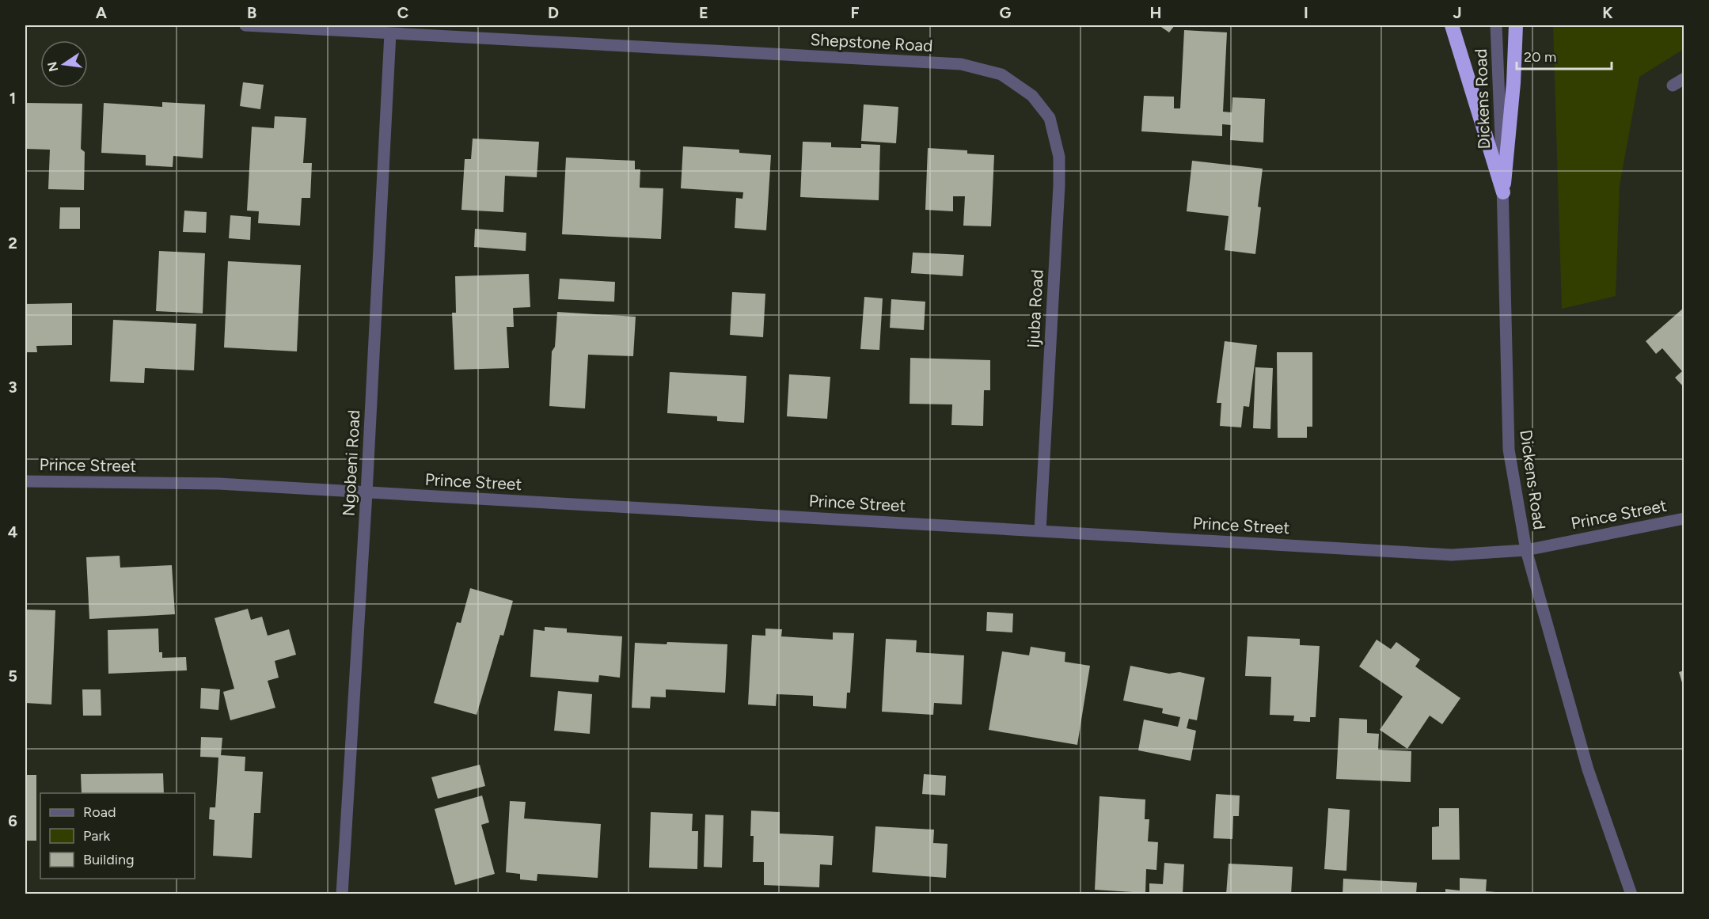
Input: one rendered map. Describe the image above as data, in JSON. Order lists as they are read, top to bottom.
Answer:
{
  "streets": {
    "street": [
      "Shepstone Road",
      "Dickens Road",
      "Ijuba Road",
      "Ngobeni Road",
      "Prince Street"
    ]
  },
  "crossings": [
    ["Shepstone Road", "Ijuba Road"],
    ["Shepstone Road", "Ngobeni Road"],
    ["Dickens Road", "Prince Street"],
    ["Ijuba Road", "Prince Street"],
    ["Ngobeni Road", "Prince Street"]
  ],
  "legend": ["Road", "Park", "Building"],
  "scale_bar": "20 m",
  "north": "left",
  "grid": {
    "columns": [
      "A",
      "B",
      "C",
      "D",
      "E",
      "F",
      "G",
      "H",
      "I",
      "J",
      "K"
    ],
    "rows": [
      "1",
      "2",
      "3",
      "4",
      "5",
      "6"
    ]
  }
}
